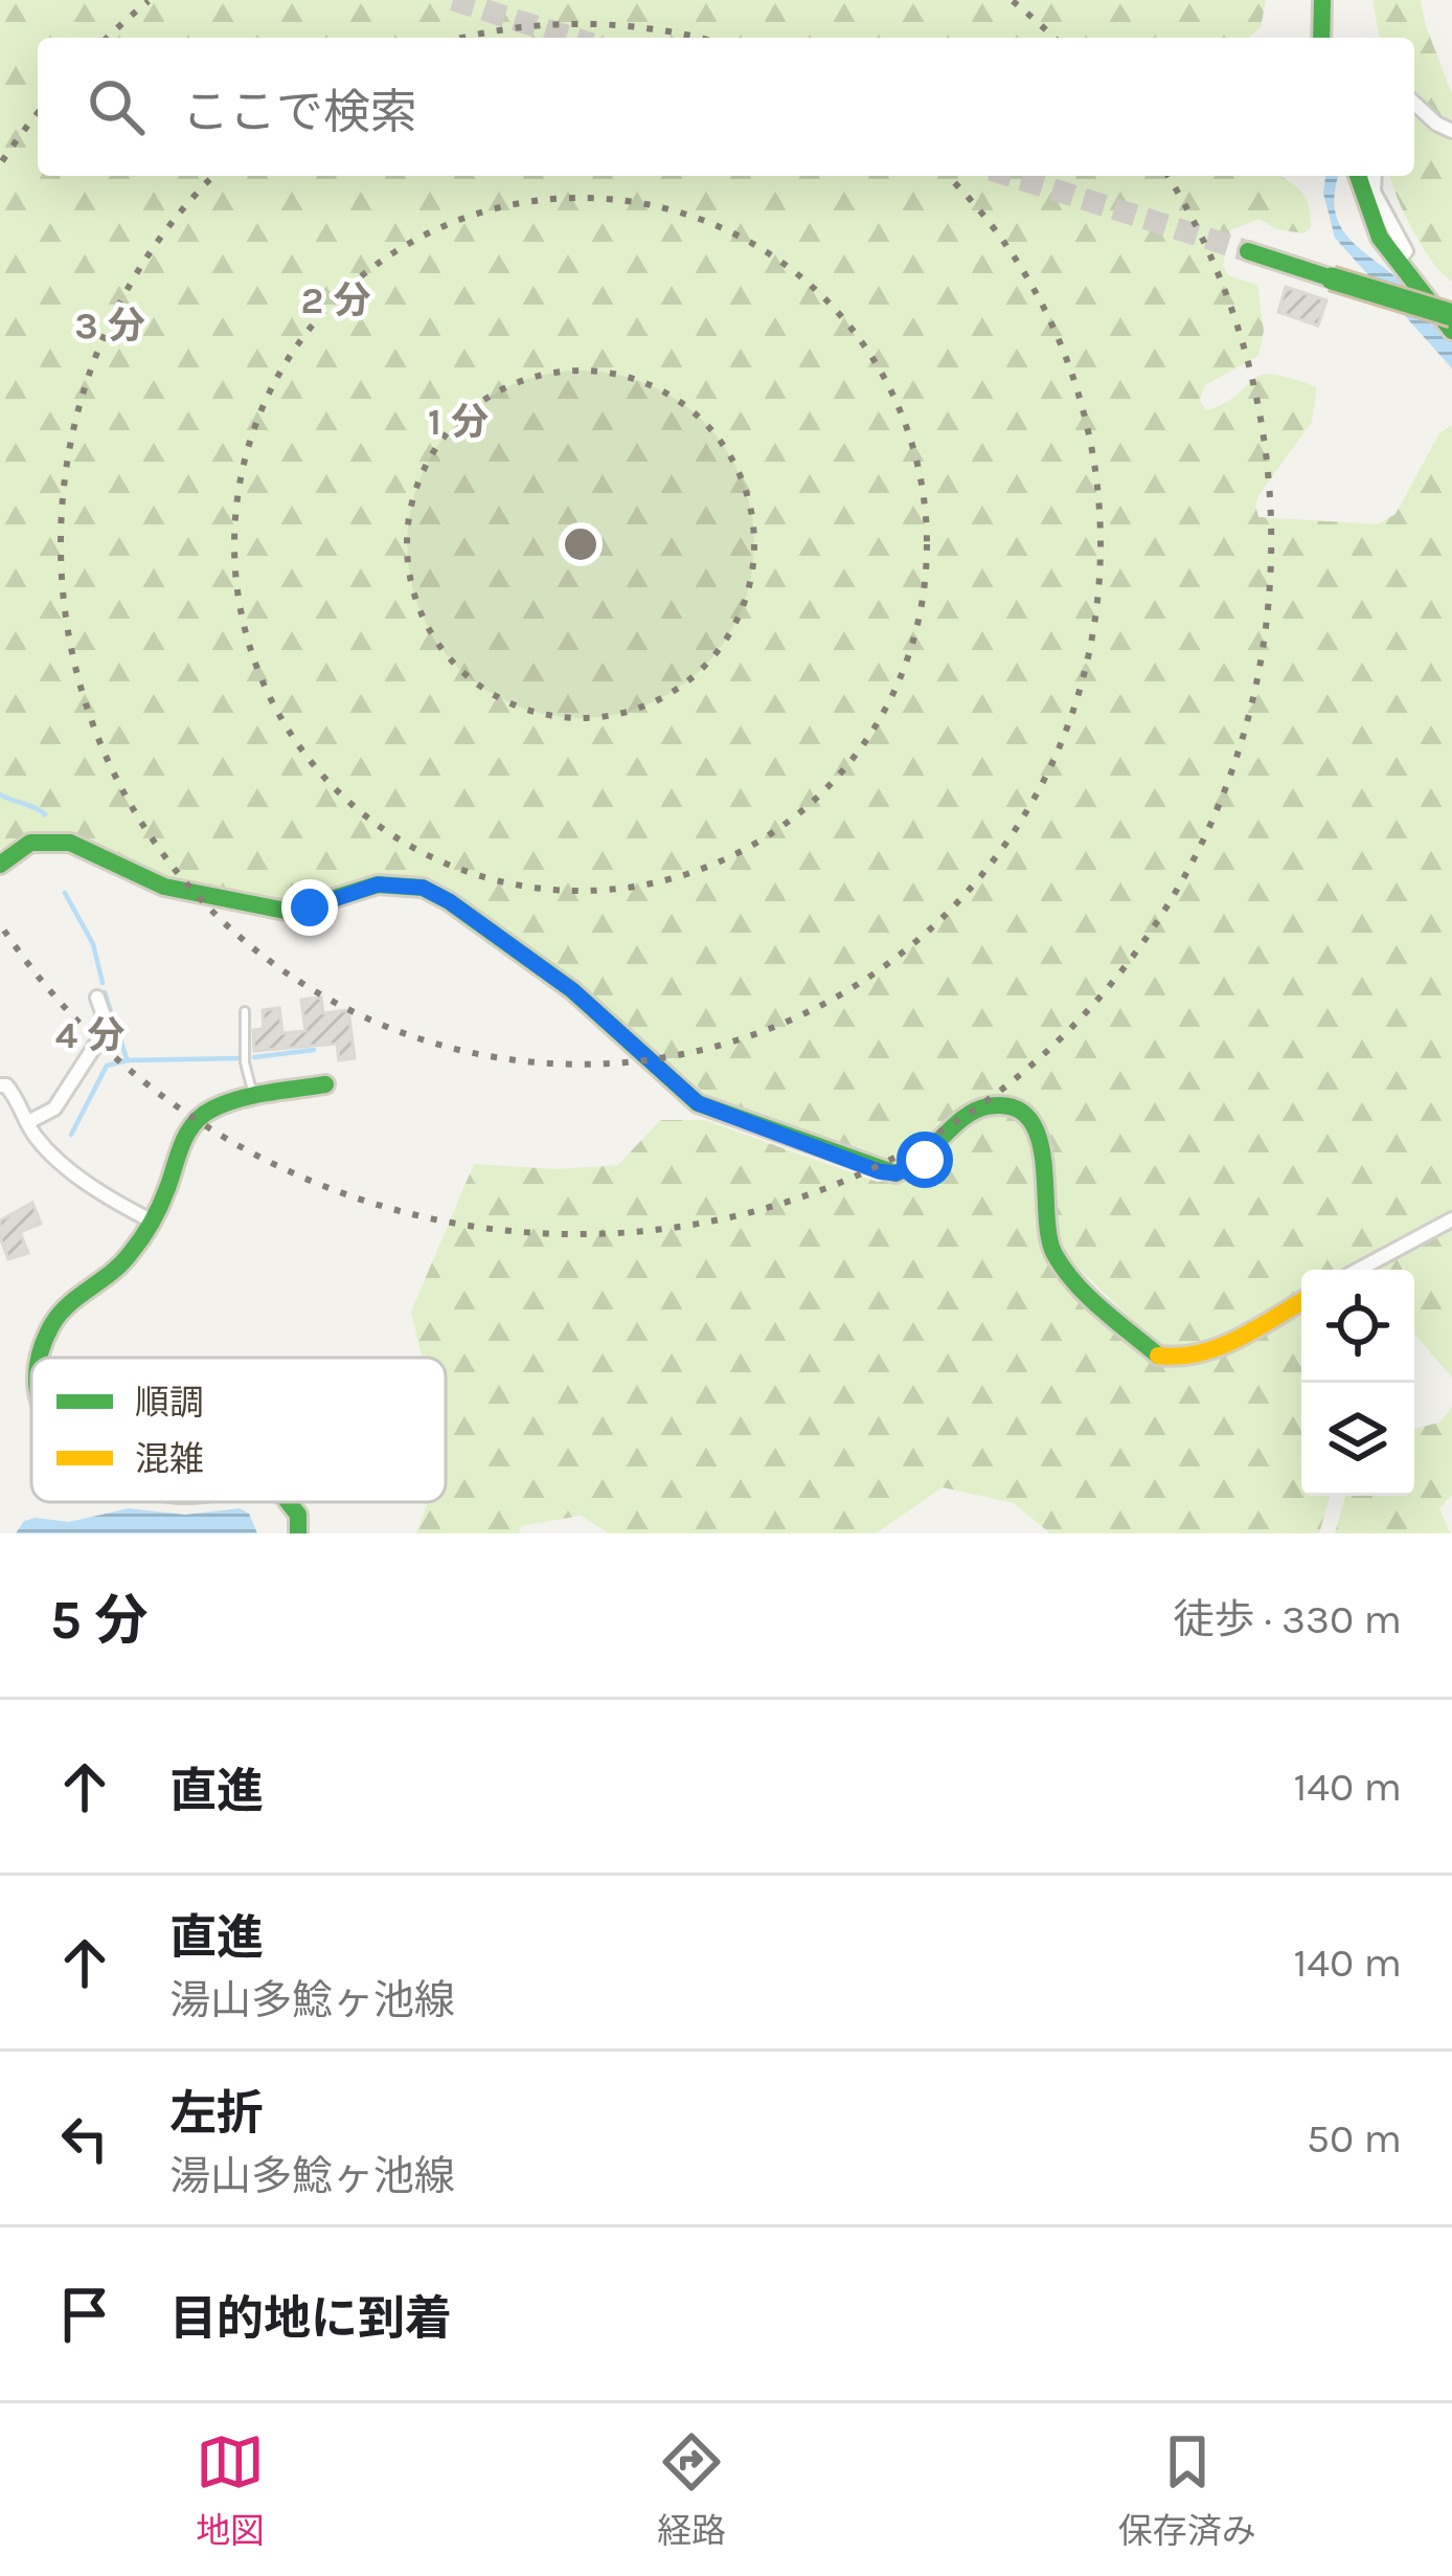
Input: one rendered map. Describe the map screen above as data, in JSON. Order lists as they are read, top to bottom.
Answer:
{
  "legend": ["順調", "混雑"],
  "page": {
    "search": "ここで検索",
    "heading": ["5 分", "徒歩 · 330 m"],
    "list": [
      ["直進", "140 m"],
      ["直進", "湯山多鯰ヶ池線", "140 m"],
      ["左折", "湯山多鯰ヶ池線", "50 m"],
      "目的地に到着"
    ],
    "nav": ["地図", "経路", "保存済み"]
  },
  "rings": [
    "2 分",
    "3 分",
    "1 分",
    "4 分"
  ]
}
